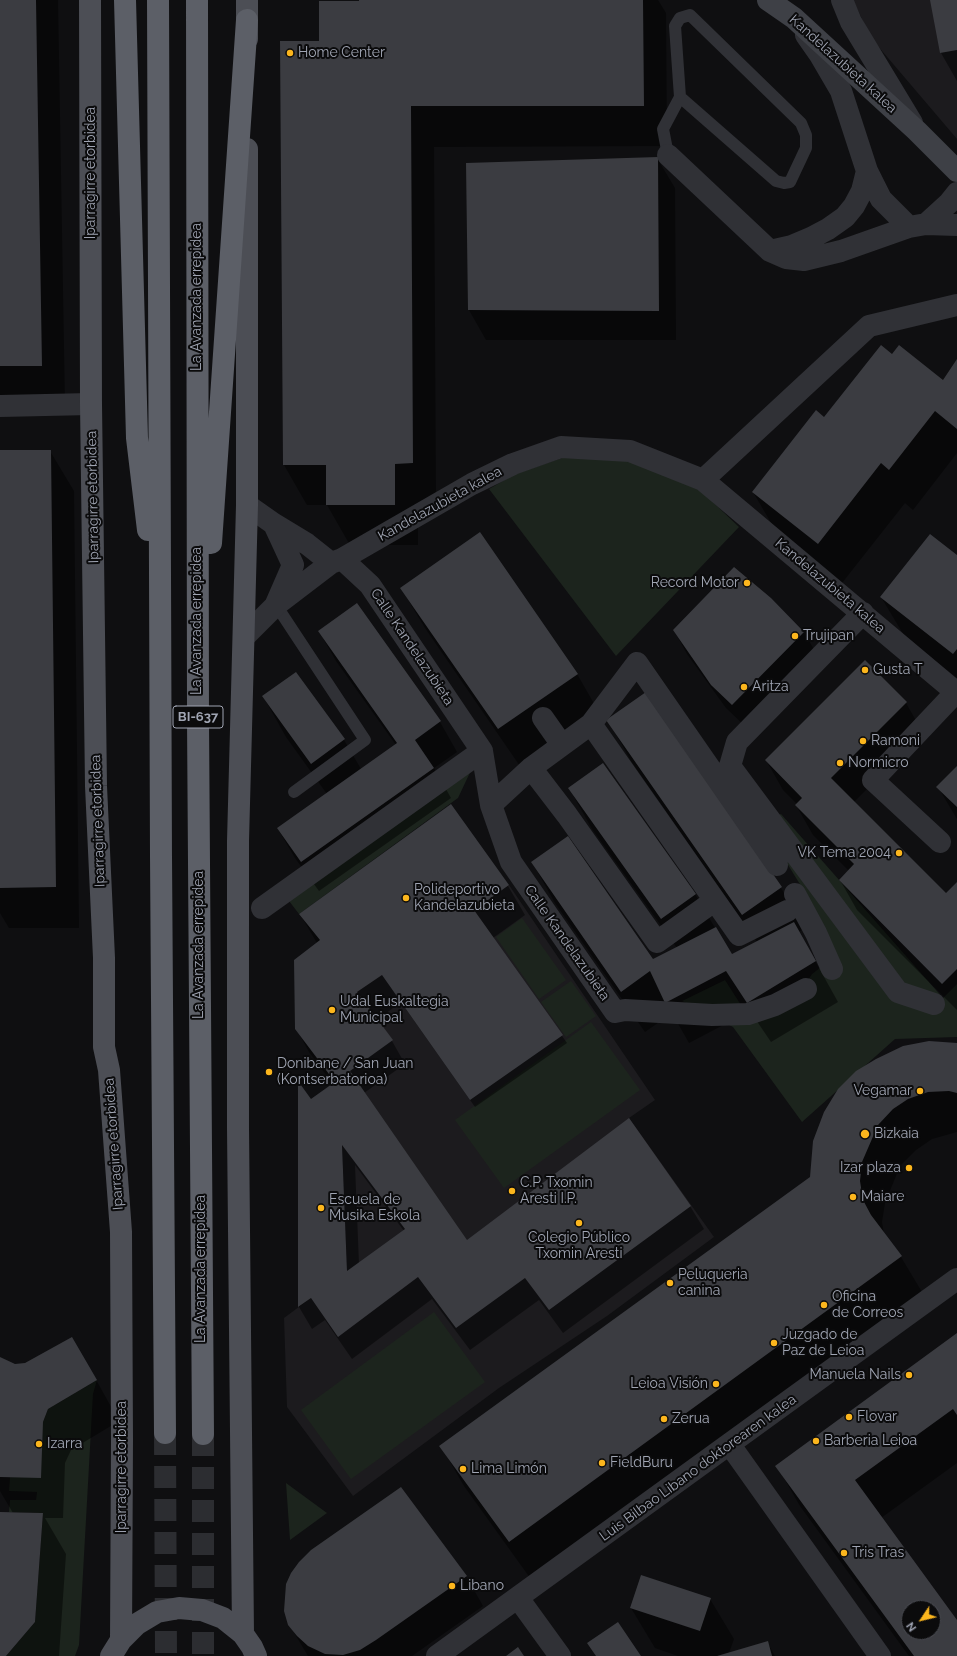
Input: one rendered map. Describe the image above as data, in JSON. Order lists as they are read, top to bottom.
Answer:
{
  "streets": {
    "highway": ["La Avanzada errepidea", "BI-637"],
    "main road": ["Iparragirre etorbidea"],
    "street": ["Kandelazubieta kalea", "Calle Kandelazubieta", "Luis Bilbao Libano doktorearen kalea"]
  },
  "crossings": [
    ["Kandelazubieta kalea", "Calle Kandelazubieta"]
  ],
  "places": [
    "Home Center",
    "Record Motor",
    "Trujipan",
    "Gusta T",
    "Aritza",
    "Ramoni",
    "Normicro",
    "VK Tema 2004",
    "Polideportivo Kandelazubieta",
    "Udal Euskaltegia Municipal",
    "Donibane / San Juan (Kontserbatorioa)",
    "Vegamar",
    "Bizkaia",
    "Izar plaza",
    "C.P. Txomin Aresti I.P.",
    "Maiare",
    "Escuela de Musika Eskola",
    "Colegio Público Txomin Aresti",
    "Peluqueria canina",
    "Oficina de Correos",
    "Juzgado de Paz de Leioa",
    "Manuela Nails",
    "Leioa Visión",
    "Flovar",
    "Zerua",
    "Barberia Leioa",
    "Izarra",
    "FieldBuru",
    "Lima Limón",
    "Tris Tras",
    "Libano"
  ],
  "north": "bottom left"
}
